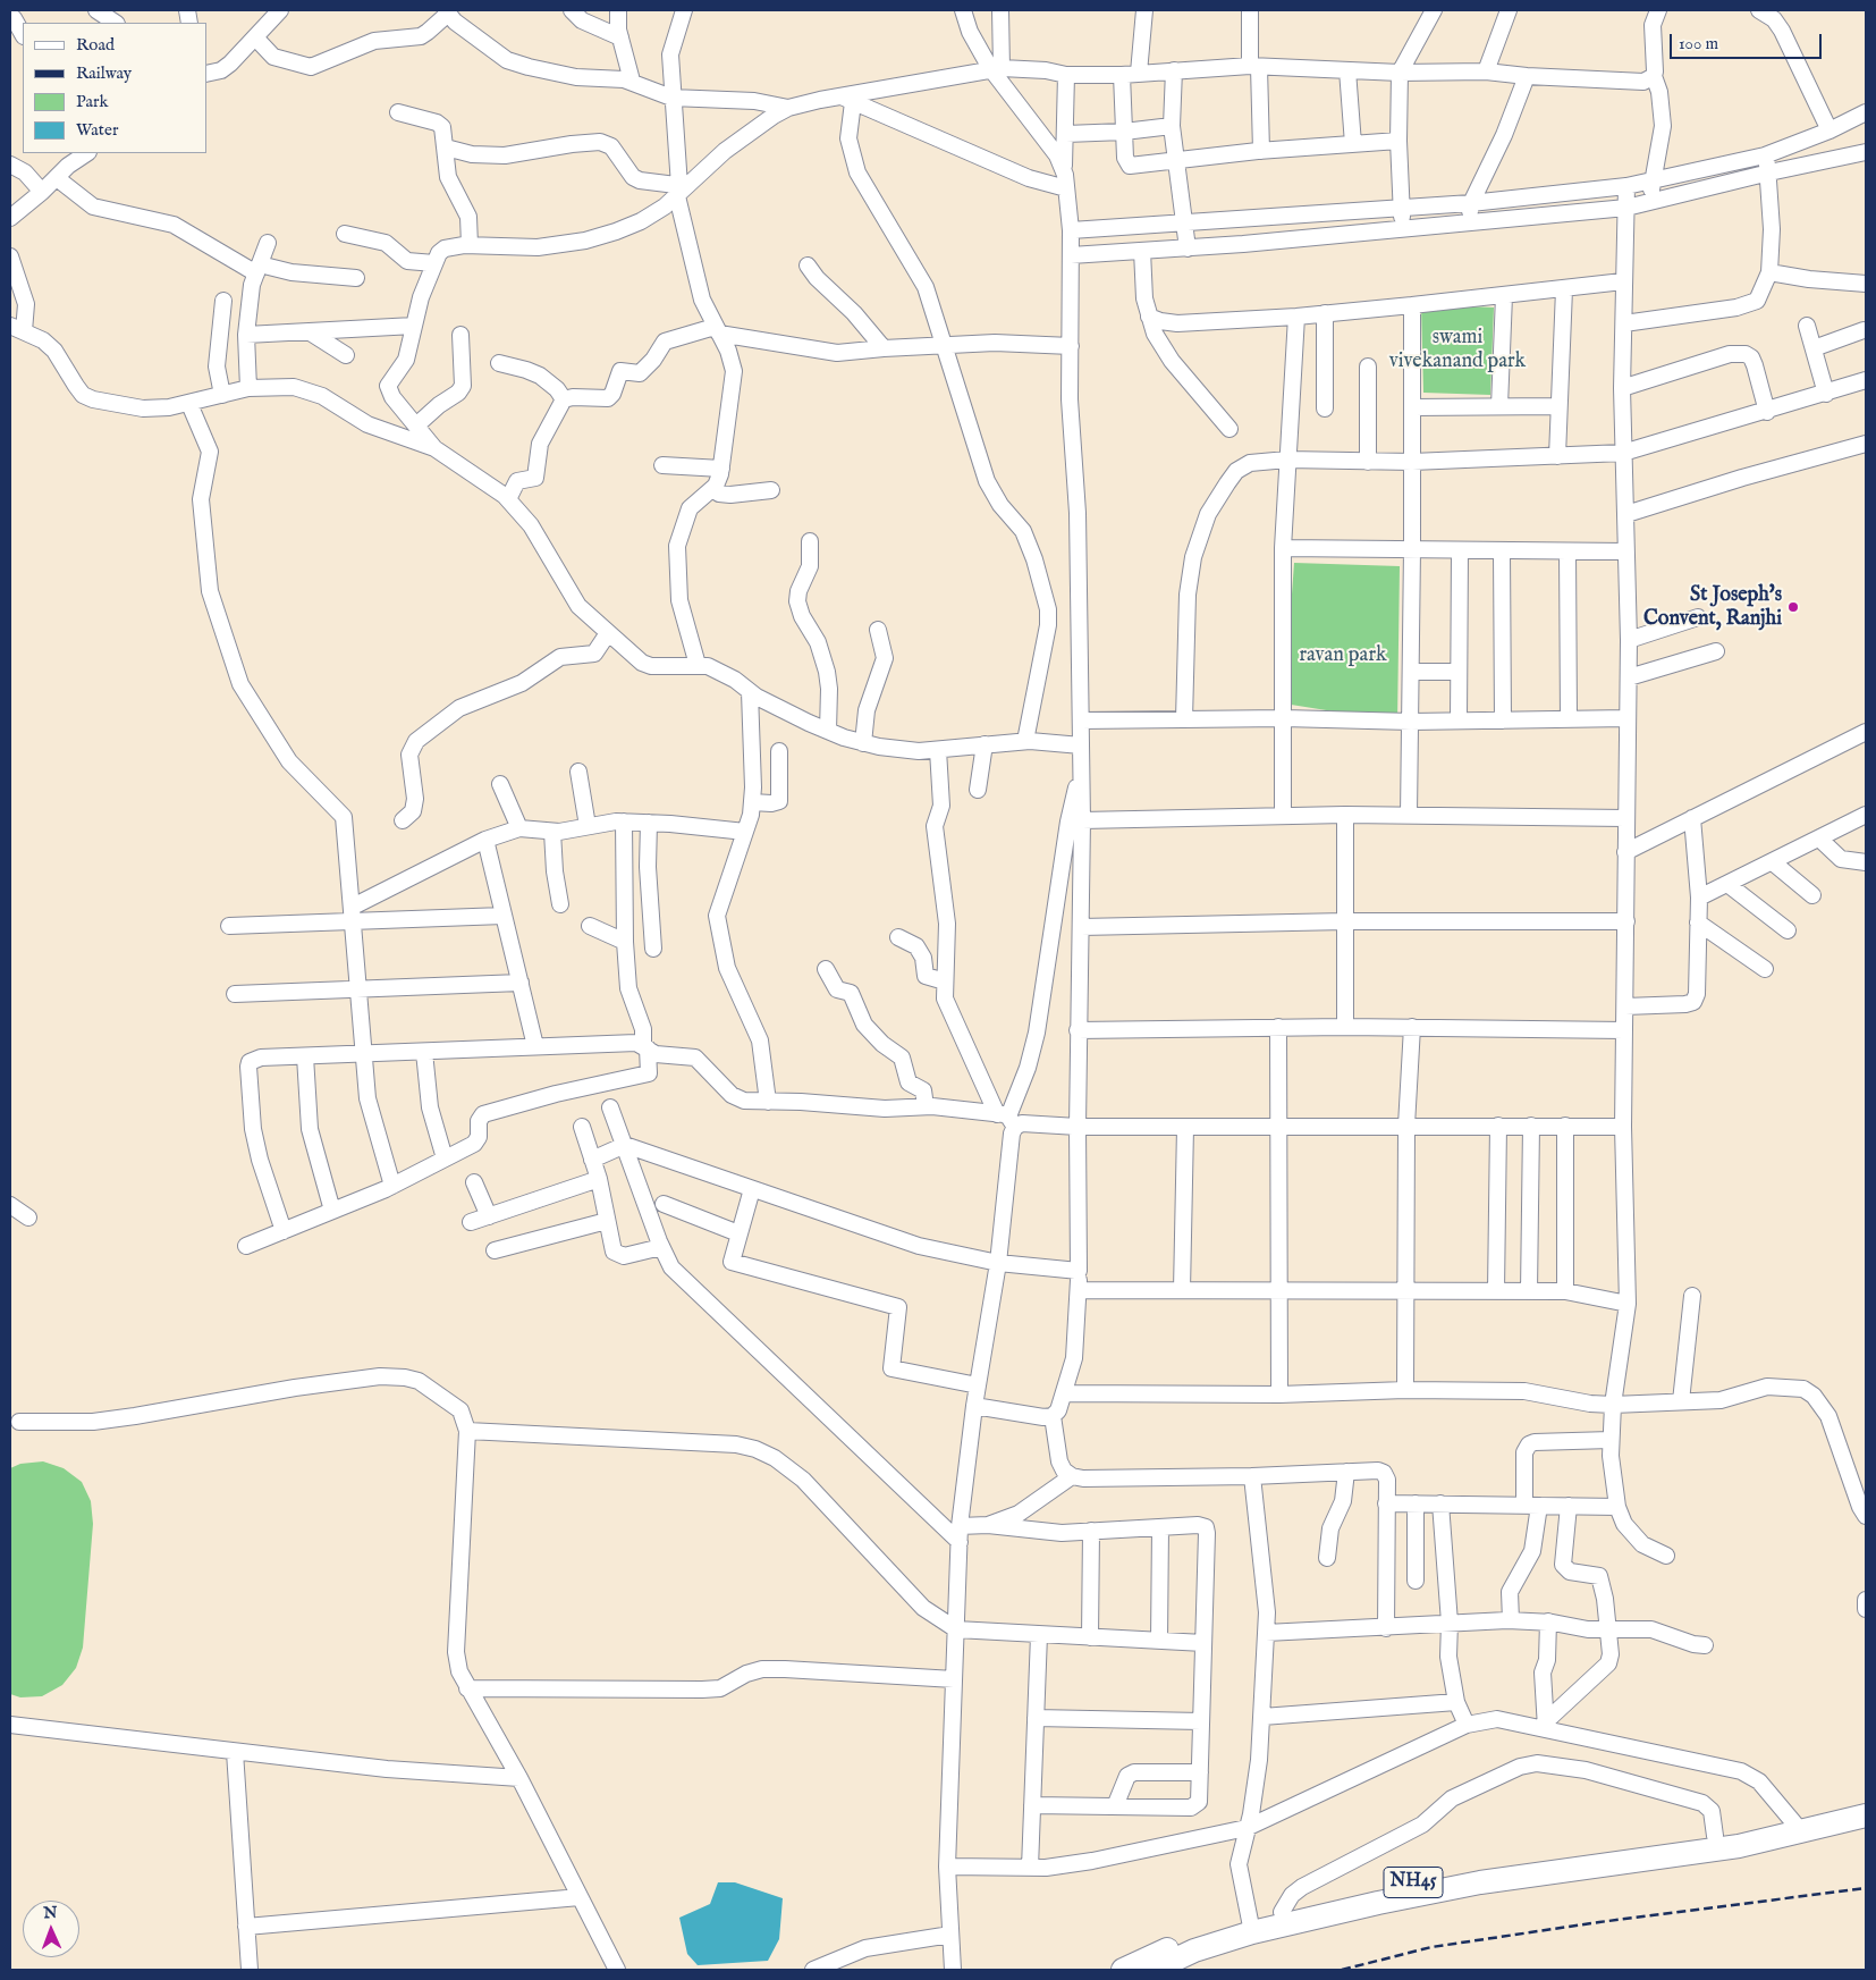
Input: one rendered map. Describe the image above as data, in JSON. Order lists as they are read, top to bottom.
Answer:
{
  "streets": {
    "highway": ["NH45"]
  },
  "parks": ["swami vivekanand park", "ravan park"],
  "places": ["St Joseph's Convent, Ranjhi"],
  "legend": [
    "Road",
    "Railway",
    "Park",
    "Water"
  ],
  "scale_bar": "100 m",
  "north": "top"
}
